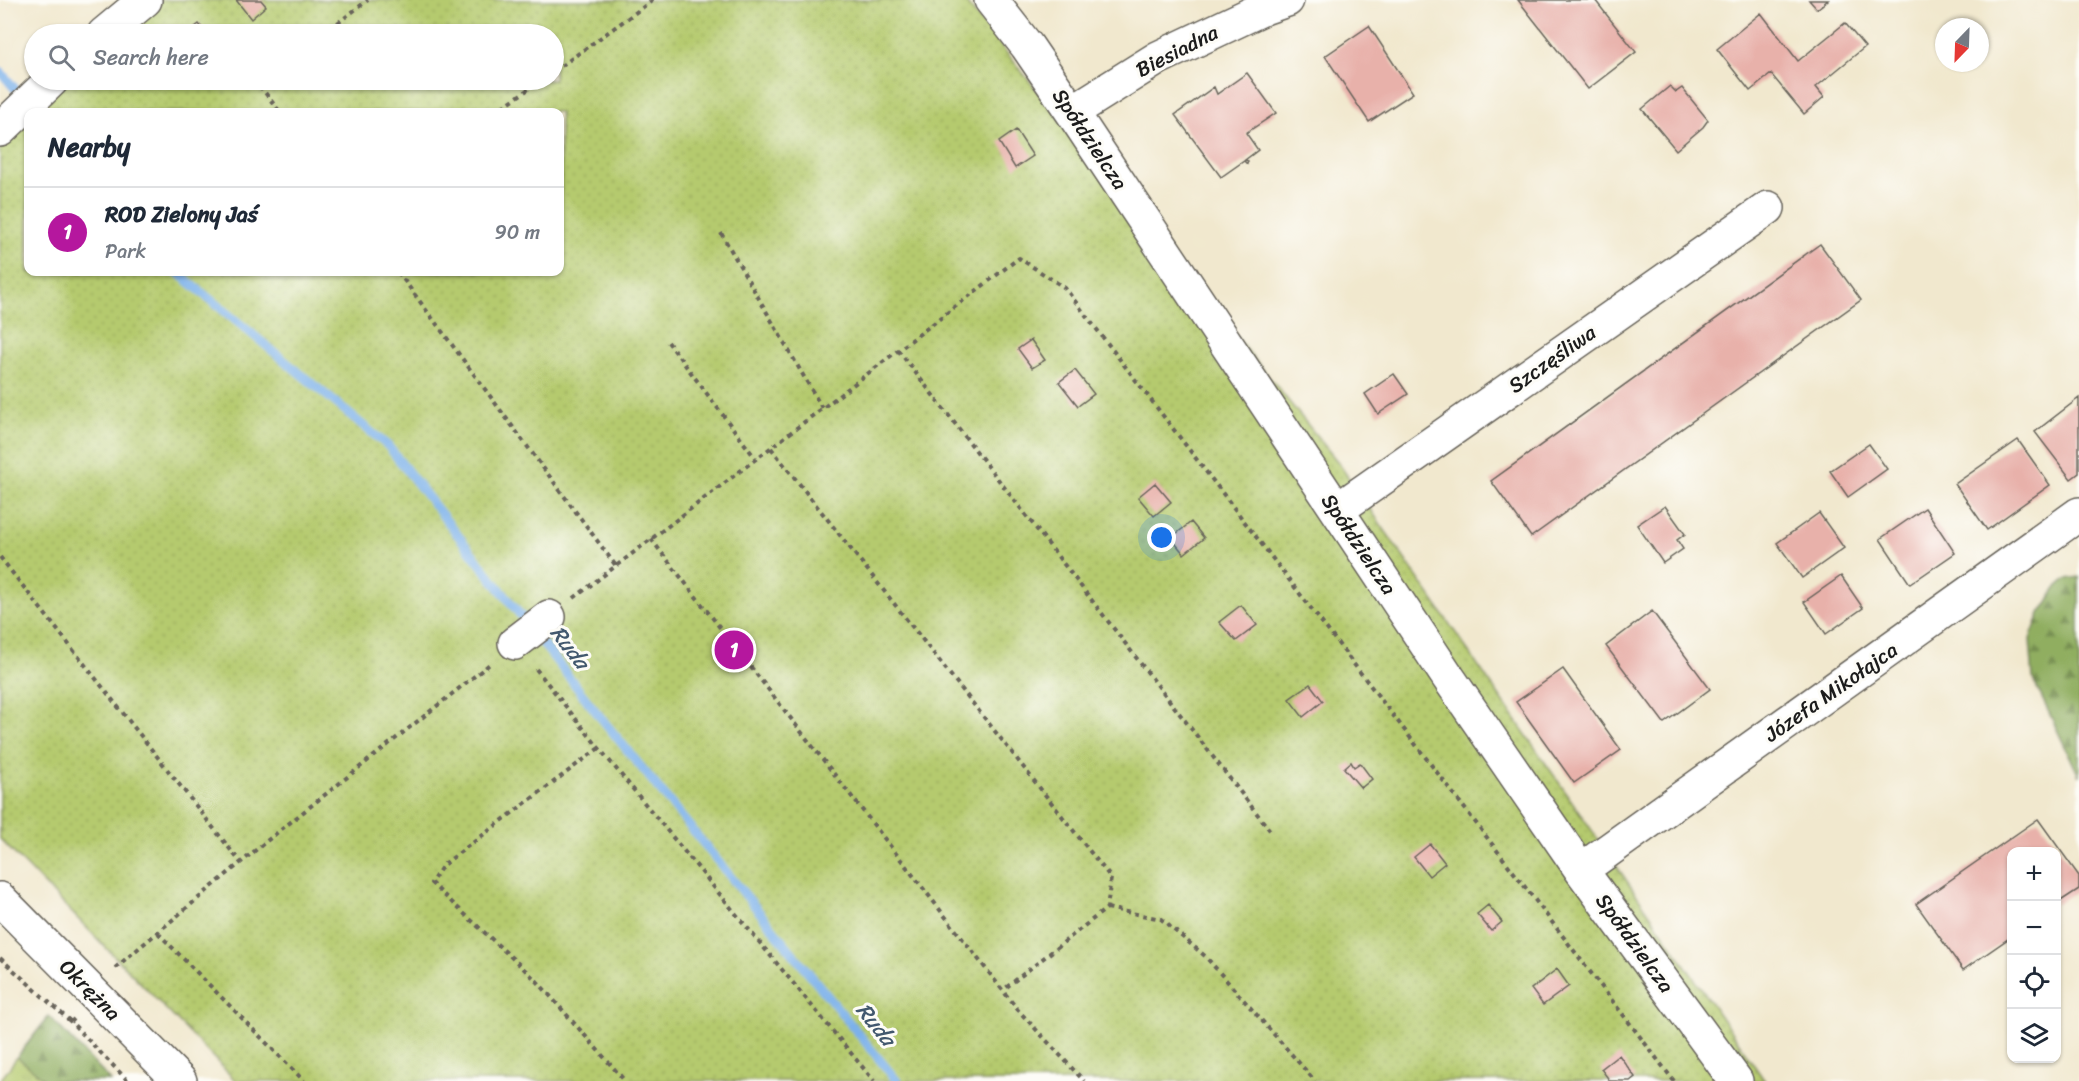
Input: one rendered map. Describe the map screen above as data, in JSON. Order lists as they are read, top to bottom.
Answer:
{
  "streets": {
    "street": [
      "Biesiadna",
      "Spółdzielcza",
      "Szczęśliwa",
      "Józefa Mikołajca",
      "Okrężna"
    ]
  },
  "crossings": [
    ["Biesiadna", "Spółdzielcza"],
    ["Spółdzielcza", "Szczęśliwa"],
    ["Spółdzielcza", "Józefa Mikołajca"]
  ],
  "water": ["Ruda"],
  "north": "bottom left",
  "page": {
    "search": "Search here",
    "heading": "Nearby",
    "list": [
      {
        "mark": "1",
        "name": "ROD Zielony Jaś",
        "note": "Park",
        "value": "90 m"
      }
    ],
    "pins": "1",
    "map_buttons": ["+", "−"]
  }
}
